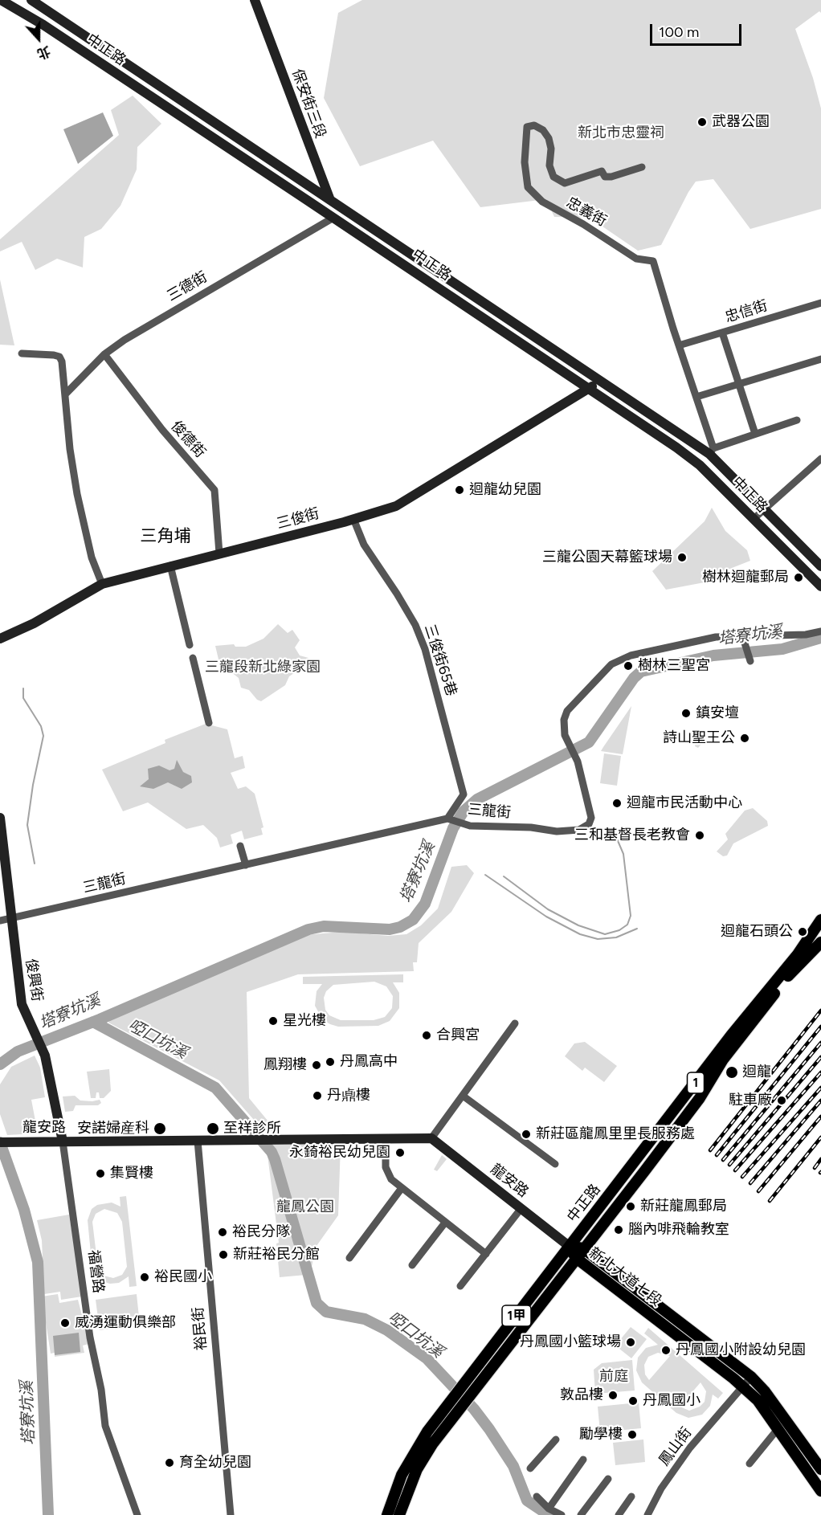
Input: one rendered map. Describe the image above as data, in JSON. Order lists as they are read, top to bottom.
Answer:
{
  "streets": {
    "main road": [
      "中正路",
      "保安街三段",
      "三俊街",
      "俊興街",
      "1",
      "龍安路",
      "福營路",
      "新北大道七段",
      "1甲"
    ],
    "street": [
      "忠義街",
      "三德街",
      "忠信街",
      "俊德街",
      "三俊街65巷",
      "三龍街",
      "裕民街",
      "鳳山街"
    ]
  },
  "crossings": [
    ["中正路", "保安街三段"],
    ["中正路", "忠義街"],
    ["中正路", "三德街"],
    ["中正路", "三俊街"],
    ["中正路", "龍安路"],
    ["中正路", "新北大道七段"],
    ["保安街三段", "三德街"],
    ["忠義街", "忠信街"],
    ["三德街", "俊德街"],
    ["俊德街", "三俊街"],
    ["三俊街", "三俊街65巷"],
    ["三俊街65巷", "三龍街"],
    ["三龍街", "俊興街"],
    ["俊興街", "福營路"],
    ["龍安路", "福營路"],
    ["龍安路", "新北大道七段"],
    ["龍安路", "裕民街"],
    ["新北大道七段", "鳳山街"]
  ],
  "districts": ["三角埔"],
  "water": ["塔寮坑溪", "啞口坑溪"],
  "parks": [
    "新北市忠靈祠",
    "三龍段新北綠家園",
    "龍鳳公園",
    "前庭"
  ],
  "places": [
    "武器公園",
    "迴龍幼兒園",
    "三龍公園天幕籃球場",
    "樹林迴龍郵局",
    "樹林三聖宮",
    "鎮安壇",
    "詩山聖王公",
    "迴龍市民活動中心",
    "三和基督長老教會",
    "迴龍石頭公",
    "星光樓",
    "合興宮",
    "丹鳳高中",
    "鳳翔樓",
    "迴龍",
    "丹鼑樓",
    "駐車廠",
    "安諾婦産科",
    "至祥診所",
    "新莊區龍鳳里里長服務處",
    "永錡裕民幼兒園",
    "集賢樓",
    "新莊龍鳳郵局",
    "腦內啡飛輪教室",
    "裕民分隊",
    "新莊裕民分館",
    "裕民國小",
    "威湧運動俱樂部",
    "丹鳳國小籃球場",
    "丹鳳國小附設幼兒園",
    "敦品樓",
    "丹鳳國小",
    "勵學樓",
    "育全幼兒園"
  ],
  "scale_bar": "100 m",
  "north": "bottom"
}
